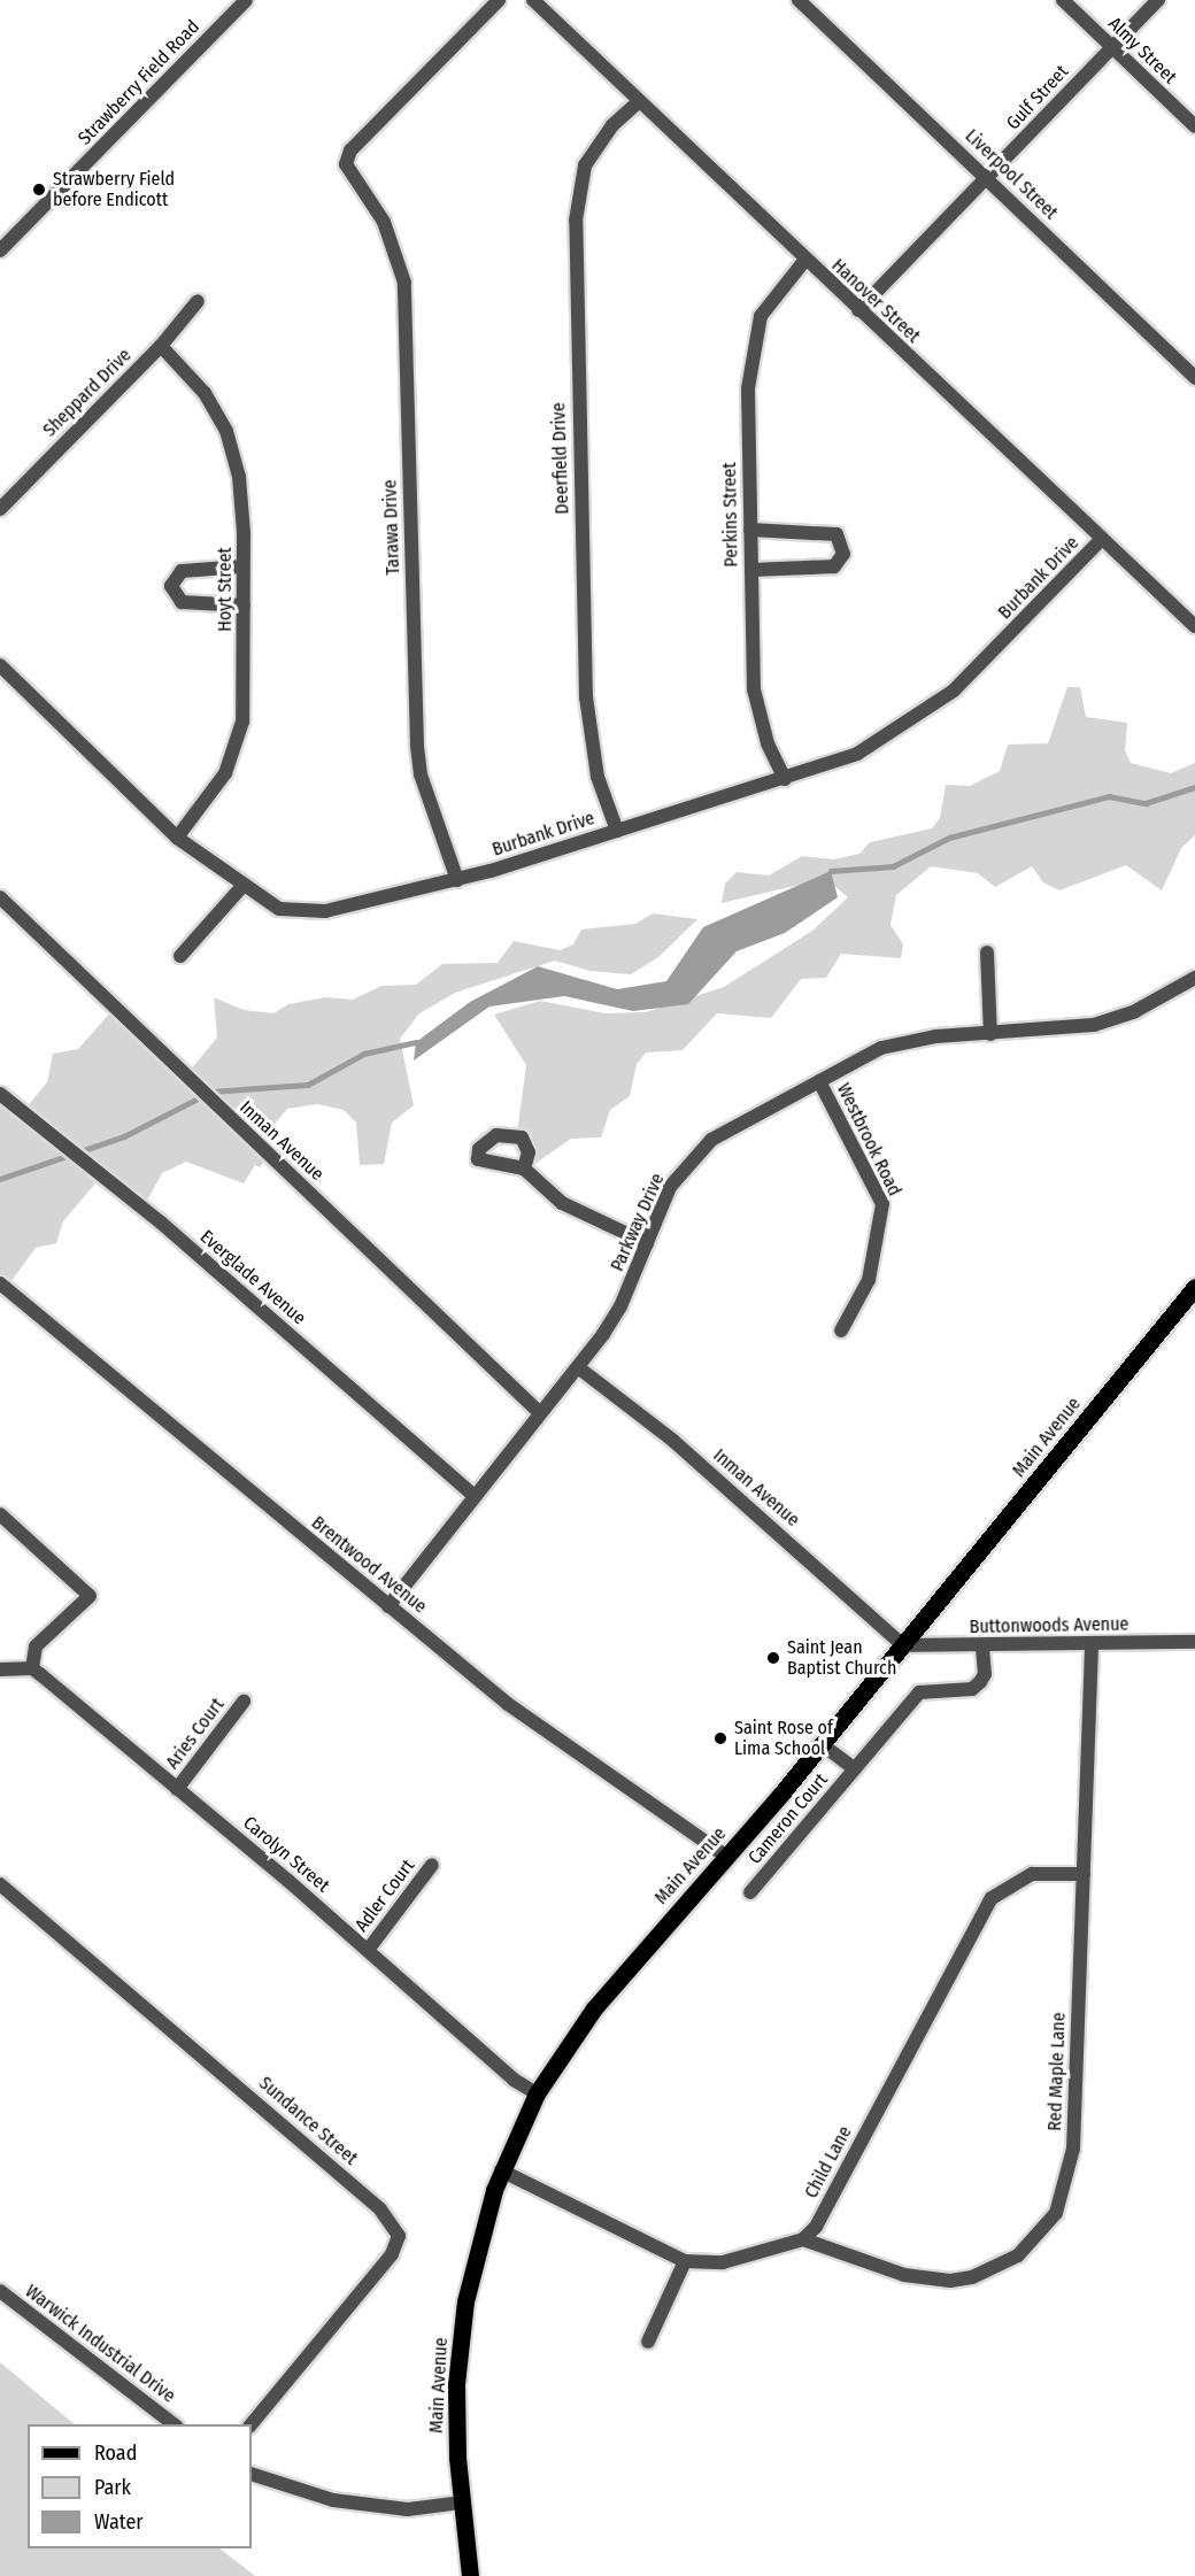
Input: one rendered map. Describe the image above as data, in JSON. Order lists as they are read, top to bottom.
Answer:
{
  "streets": {
    "main road": ["Main Avenue"],
    "street": [
      "Almy Street",
      "Strawberry Field Road",
      "Gulf Street",
      "Liverpool Street",
      "Hanover Street",
      "Sheppard Drive",
      "Deerfield Drive",
      "Perkins Street",
      "Tarawa Drive",
      "Burbank Drive",
      "Hoyt Street",
      "Westbrook Road",
      "Inman Avenue",
      "Parkway Drive",
      "Everglade Avenue",
      "Brentwood Avenue",
      "Buttonwoods Avenue",
      "Aries Court",
      "Cameron Court",
      "Carolyn Street",
      "Adler Court",
      "Red Maple Lane",
      "Sundance Street",
      "Child Lane",
      "Warwick Industrial Drive"
    ]
  },
  "crossings": [
    ["Almy Street", "Gulf Street"],
    ["Gulf Street", "Liverpool Street"],
    ["Gulf Street", "Hanover Street"],
    ["Hanover Street", "Deerfield Drive"],
    ["Hanover Street", "Perkins Street"],
    ["Hanover Street", "Burbank Drive"],
    ["Sheppard Drive", "Hoyt Street"],
    ["Deerfield Drive", "Burbank Drive"],
    ["Perkins Street", "Burbank Drive"],
    ["Tarawa Drive", "Burbank Drive"],
    ["Burbank Drive", "Hoyt Street"],
    ["Westbrook Road", "Parkway Drive"],
    ["Inman Avenue", "Parkway Drive"],
    ["Inman Avenue", "Main Avenue"],
    ["Inman Avenue", "Buttonwoods Avenue"],
    ["Parkway Drive", "Everglade Avenue"],
    ["Parkway Drive", "Brentwood Avenue"],
    ["Main Avenue", "Brentwood Avenue"],
    ["Main Avenue", "Buttonwoods Avenue"],
    ["Main Avenue", "Cameron Court"],
    ["Main Avenue", "Carolyn Street"],
    ["Buttonwoods Avenue", "Cameron Court"],
    ["Buttonwoods Avenue", "Red Maple Lane"],
    ["Aries Court", "Carolyn Street"],
    ["Carolyn Street", "Adler Court"],
    ["Red Maple Lane", "Child Lane"]
  ],
  "places": ["Strawberry Field before Endicott", "Saint Jean Baptist Church", "Saint Rose of Lima School"],
  "legend": ["Road", "Park", "Water"]
}
